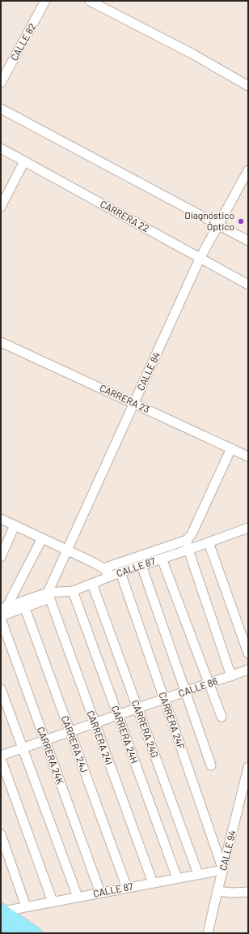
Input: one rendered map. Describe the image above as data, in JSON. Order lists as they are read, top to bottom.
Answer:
{
  "streets": {
    "street": [
      "CALLE 82",
      "CARRERA 22",
      "CALLE 84",
      "CARRERA 23",
      "CALLE 87",
      "CALLE 86",
      "CARRERA 24F",
      "CARRERA 24G",
      "CARRERA 24H",
      "CARRERA 24I",
      "CARRERA 24J",
      "CARRERA 24K",
      "CALLE 94"
    ]
  },
  "crossings": [
    ["CARRERA 22", "CALLE 84"],
    ["CALLE 84", "CARRERA 23"],
    ["CALLE 84", "CALLE 87"],
    ["CALLE 84", "CARRERA 24I"],
    ["CALLE 87", "CARRERA 24F"],
    ["CALLE 87", "CARRERA 24G"],
    ["CALLE 87", "CARRERA 24H"],
    ["CALLE 87", "CARRERA 24I"],
    ["CALLE 87", "CARRERA 24J"],
    ["CALLE 87", "CARRERA 24K"],
    ["CALLE 87", "CALLE 94"],
    ["CALLE 86", "CARRERA 24F"],
    ["CALLE 86", "CARRERA 24G"],
    ["CALLE 86", "CARRERA 24H"],
    ["CALLE 86", "CARRERA 24I"],
    ["CALLE 86", "CARRERA 24J"],
    ["CALLE 86", "CARRERA 24K"],
    ["CARRERA 24F", "CALLE 94"]
  ],
  "places": ["Diagnóstico Óptico"]
}
